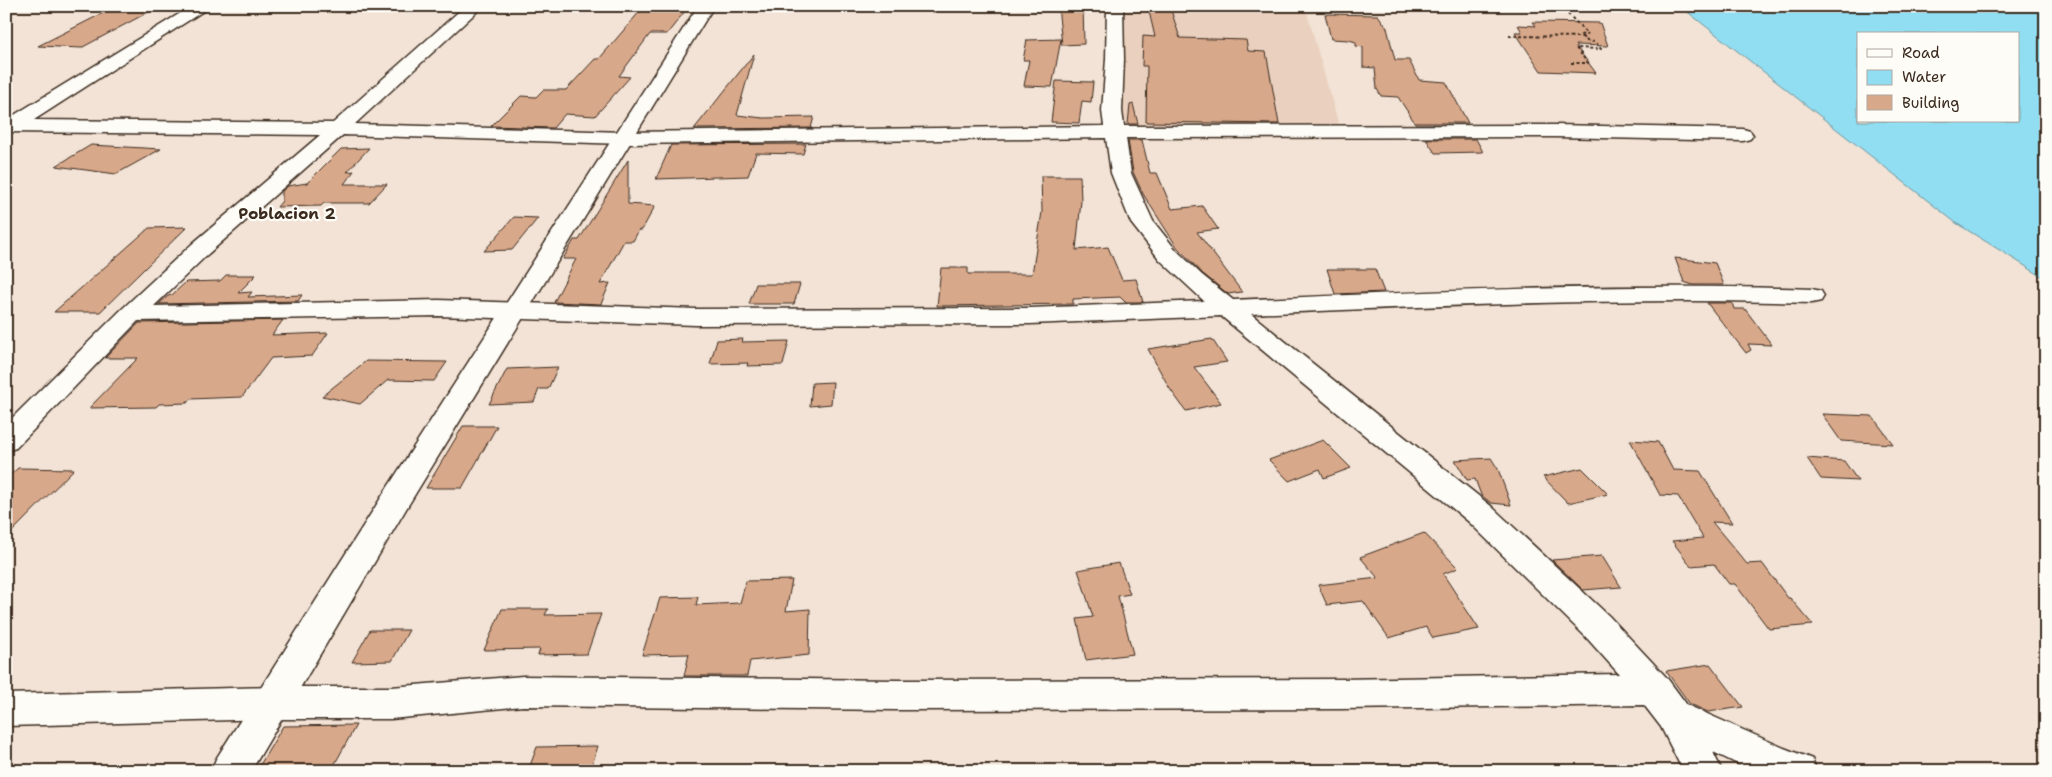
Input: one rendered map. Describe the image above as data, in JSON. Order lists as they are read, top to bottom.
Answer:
{
  "districts": ["Poblacion 2"],
  "legend": ["Road", "Water", "Building"]
}
